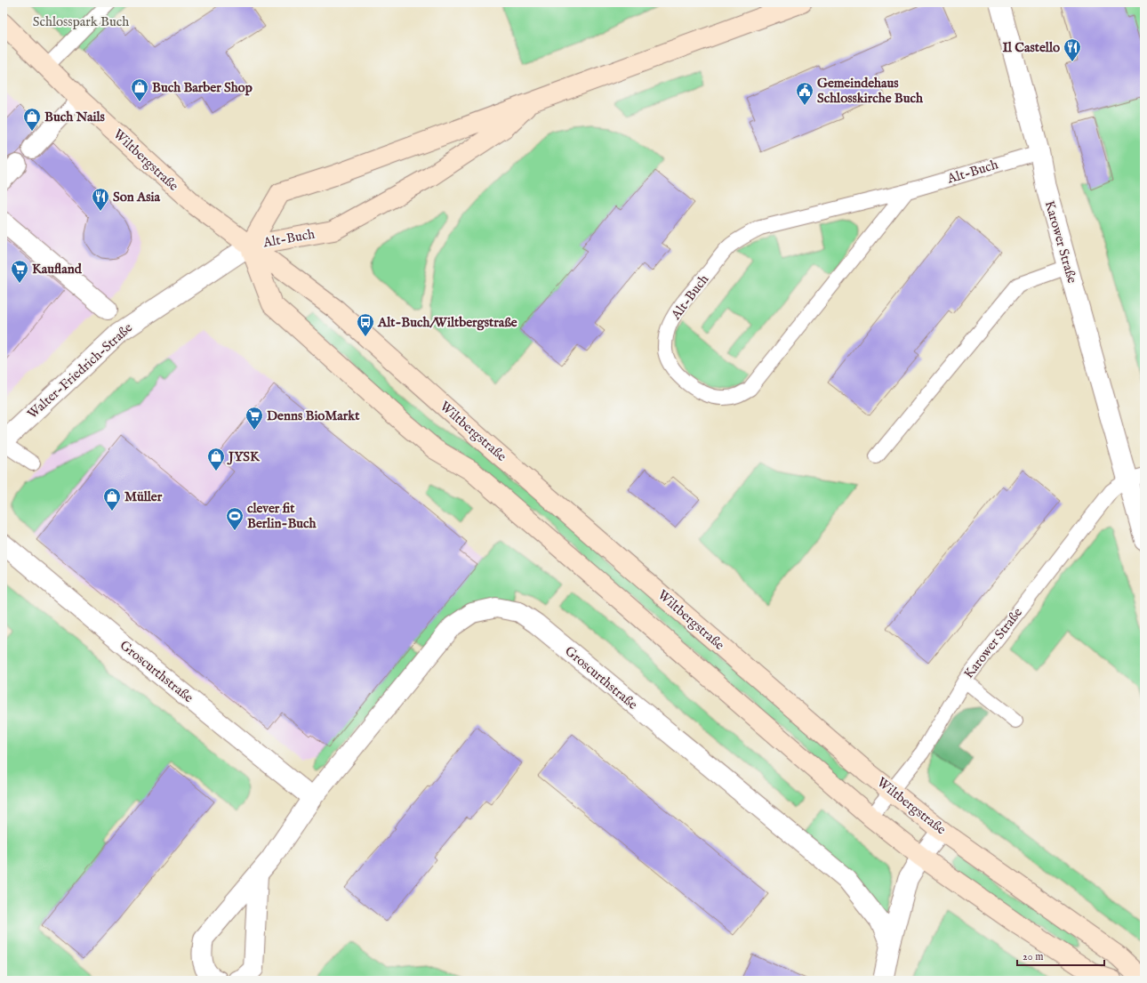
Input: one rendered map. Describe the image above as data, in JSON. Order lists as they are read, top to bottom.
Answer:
{
  "streets": {
    "main road": ["Wiltbergstraße", "Alt-Buch"],
    "street": ["Karower Straße", "Walter-Friedrich-Straße", "Groscurthstraße"]
  },
  "crossings": [
    ["Wiltbergstraße", "Alt-Buch"],
    ["Wiltbergstraße", "Karower Straße"],
    ["Wiltbergstraße", "Walter-Friedrich-Straße"],
    ["Alt-Buch", "Karower Straße"],
    ["Alt-Buch", "Walter-Friedrich-Straße"]
  ],
  "parks": ["Schlosspark Buch"],
  "places": {
    "restaurant": ["Il Castello", "Son Asia"],
    "shop": [
      "Buch Barber Shop",
      "Buch Nails",
      "JYSK",
      "Müller"
    ],
    "public building": ["Gemeindehaus Schlosskirche Buch"],
    "supermarket": ["Kaufland", "Denns BioMarkt"],
    "bus stop": ["Alt-Buch/Wiltbergstraße"],
    "sports": ["clever fit Berlin-Buch"]
  },
  "scale_bar": "20 m"
}
